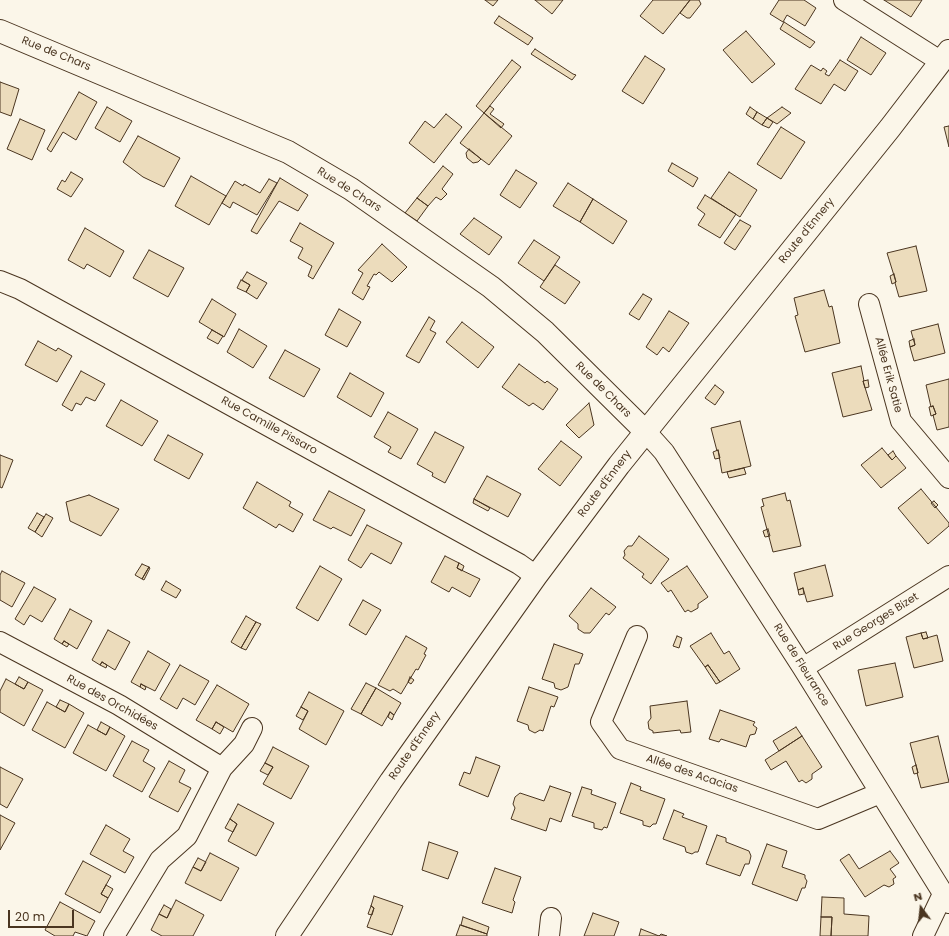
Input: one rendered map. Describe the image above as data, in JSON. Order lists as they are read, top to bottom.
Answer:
{
  "streets": {
    "street": [
      "Rue de Chars",
      "Route d'Ennery",
      "Allée Erik Satie",
      "Rue Camille Pissaro",
      "Rue Georges Bizet",
      "Rue de Fleurance",
      "Rue des Orchidées",
      "Allée des Acacias"
    ]
  },
  "crossings": [
    ["Rue de Chars", "Route d'Ennery"],
    ["Rue de Chars", "Rue de Fleurance"],
    ["Route d'Ennery", "Rue Camille Pissaro"],
    ["Route d'Ennery", "Rue de Fleurance"],
    ["Rue Georges Bizet", "Rue de Fleurance"],
    ["Rue de Fleurance", "Allée des Acacias"]
  ],
  "scale_bar": "20 m",
  "north": "top"
}
